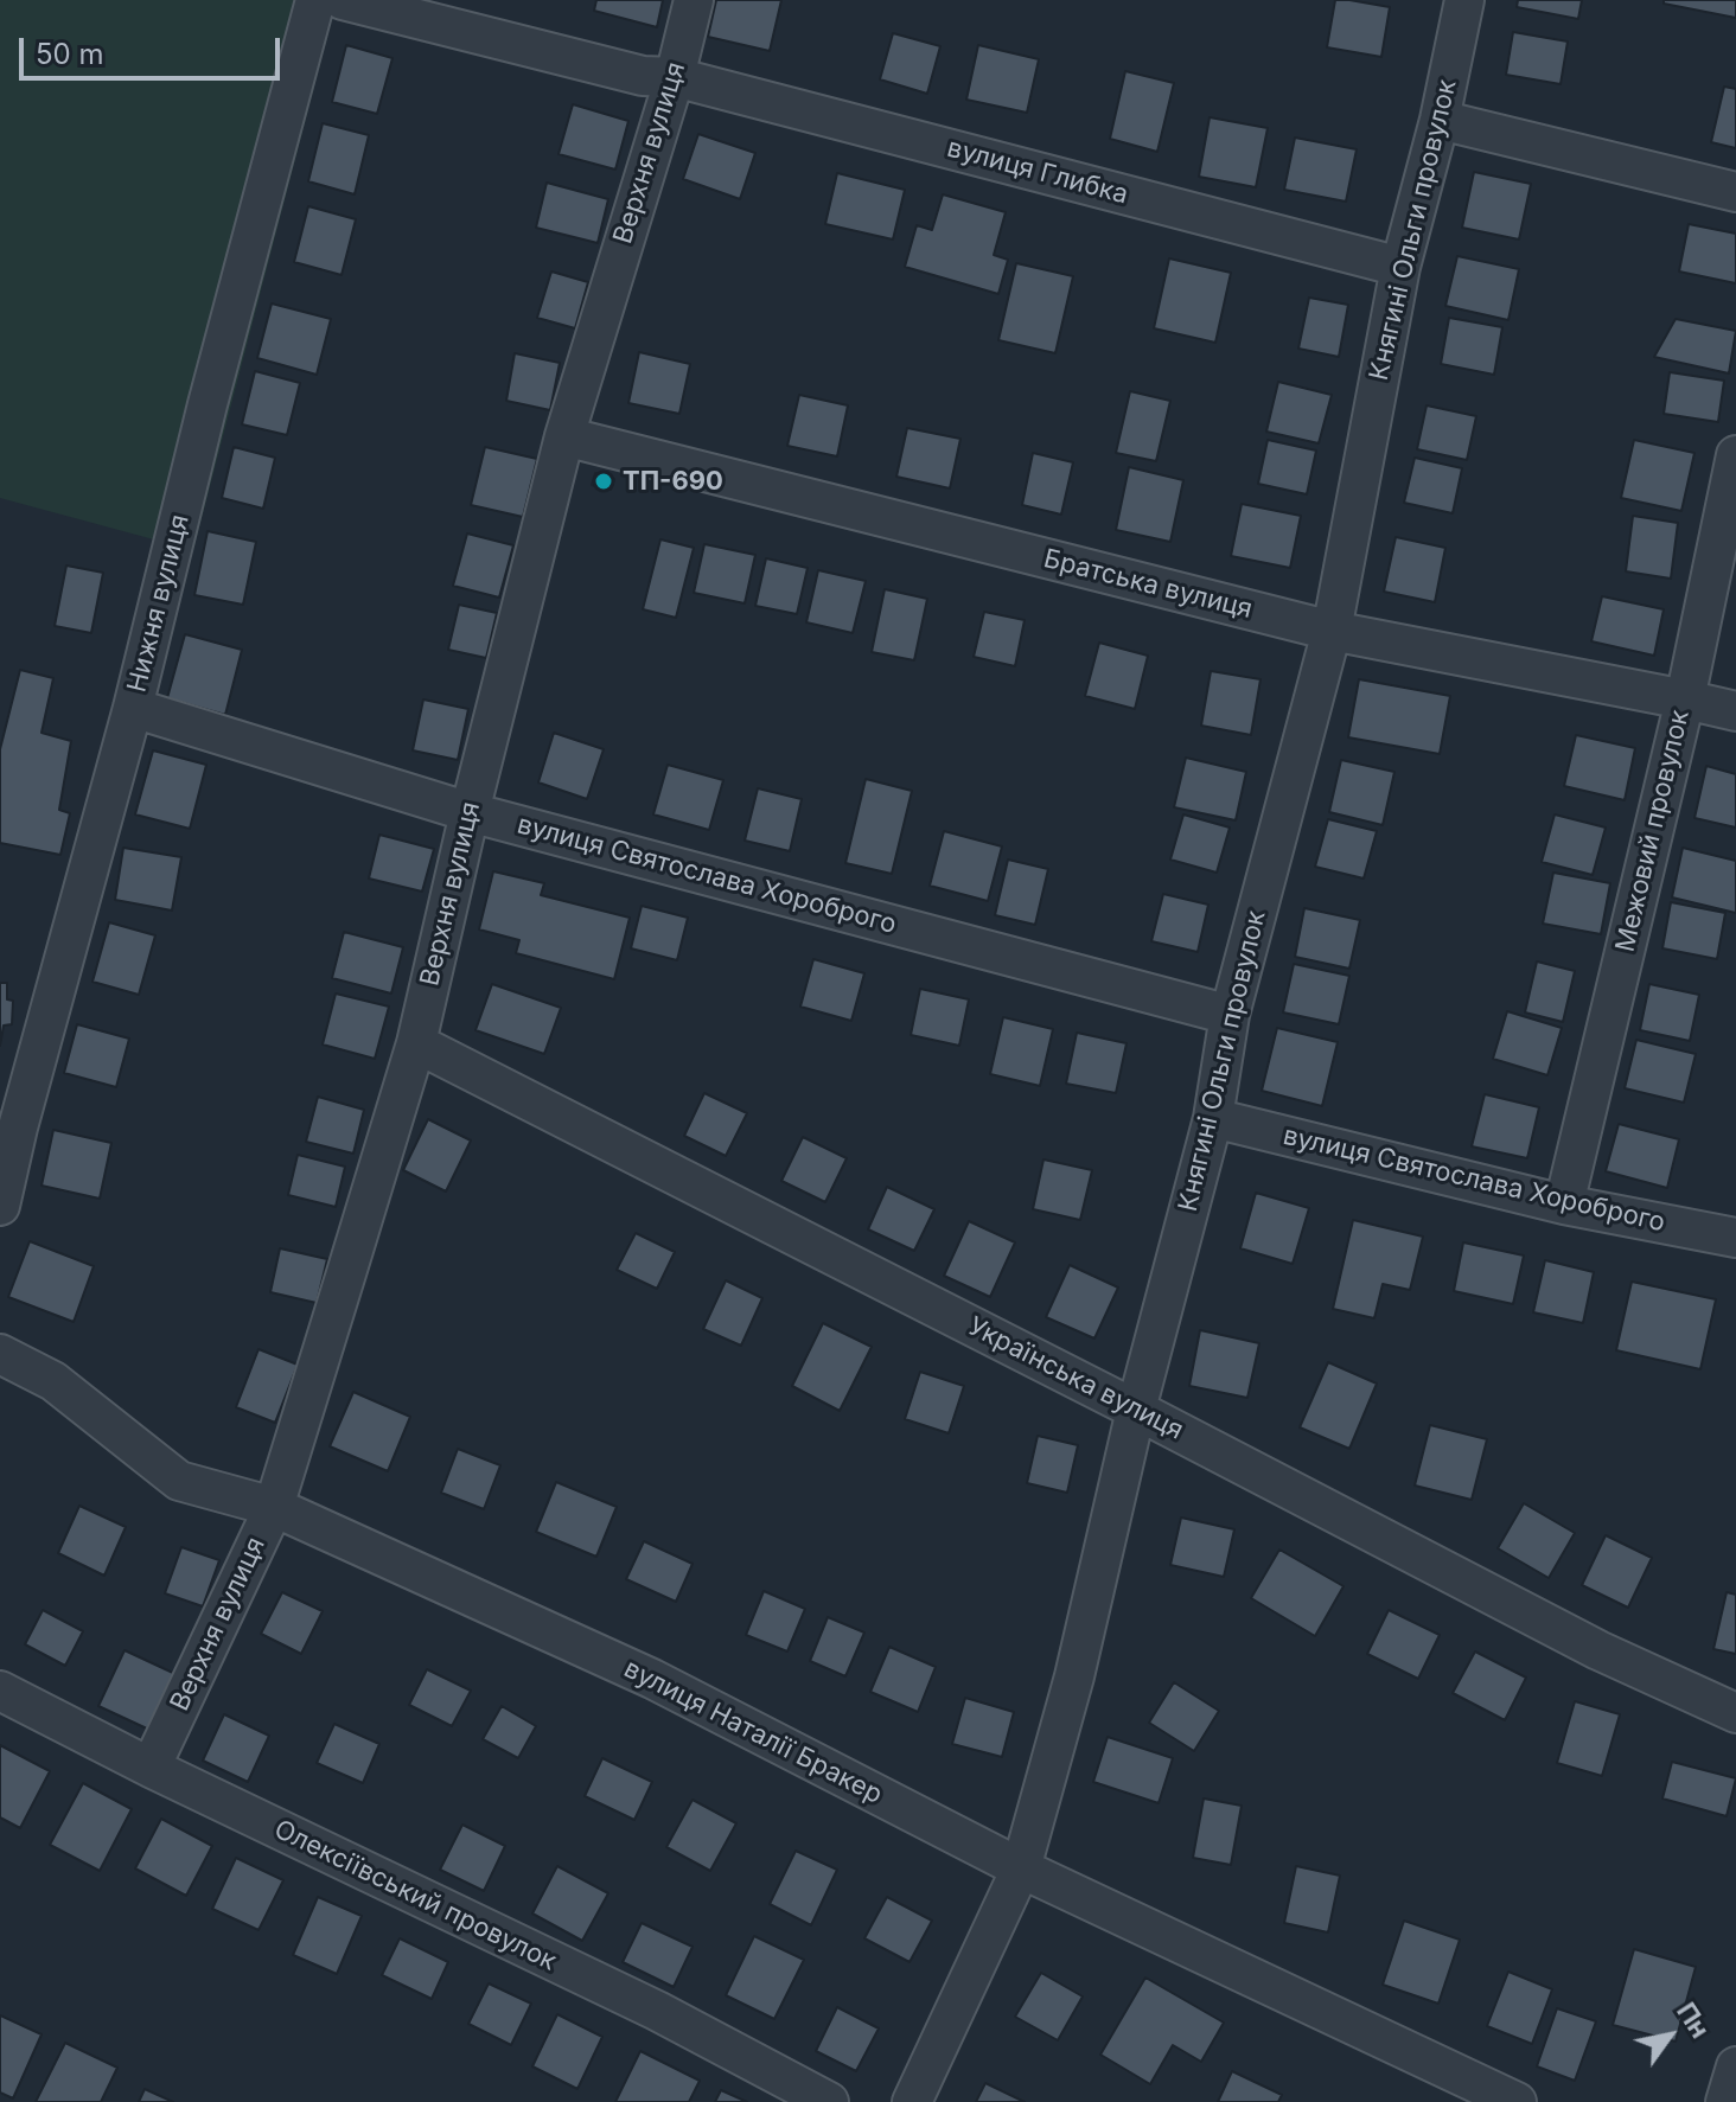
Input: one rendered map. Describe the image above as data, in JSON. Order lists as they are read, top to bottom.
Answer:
{
  "streets": {
    "street": [
      "Верхня вулиця",
      "вулиця Глибка",
      "Княгині Ольги провулок",
      "Братська вулиця",
      "Нижня вулиця",
      "Межовий провулок",
      "вулиця Святослава Хороброго",
      "Українська вулиця",
      "вулиця Наталії Бракер",
      "Олексіївський провулок"
    ]
  },
  "crossings": [
    ["Верхня вулиця", "вулиця Глибка"],
    ["Верхня вулиця", "Братська вулиця"],
    ["Верхня вулиця", "вулиця Святослава Хороброго"],
    ["Верхня вулиця", "Українська вулиця"],
    ["Верхня вулиця", "вулиця Наталії Бракер"],
    ["Верхня вулиця", "Олексіївський провулок"],
    ["вулиця Глибка", "Княгині Ольги провулок"],
    ["Княгині Ольги провулок", "Братська вулиця"],
    ["Княгині Ольги провулок", "вулиця Святослава Хороброго"],
    ["Княгині Ольги провулок", "Українська вулиця"],
    ["Княгині Ольги провулок", "вулиця Наталії Бракер"],
    ["Братська вулиця", "Межовий провулок"],
    ["Нижня вулиця", "вулиця Святослава Хороброго"],
    ["Межовий провулок", "вулиця Святослава Хороброго"]
  ],
  "places": ["ТП-690"],
  "scale_bar": "50 m",
  "north": "top right"
}
